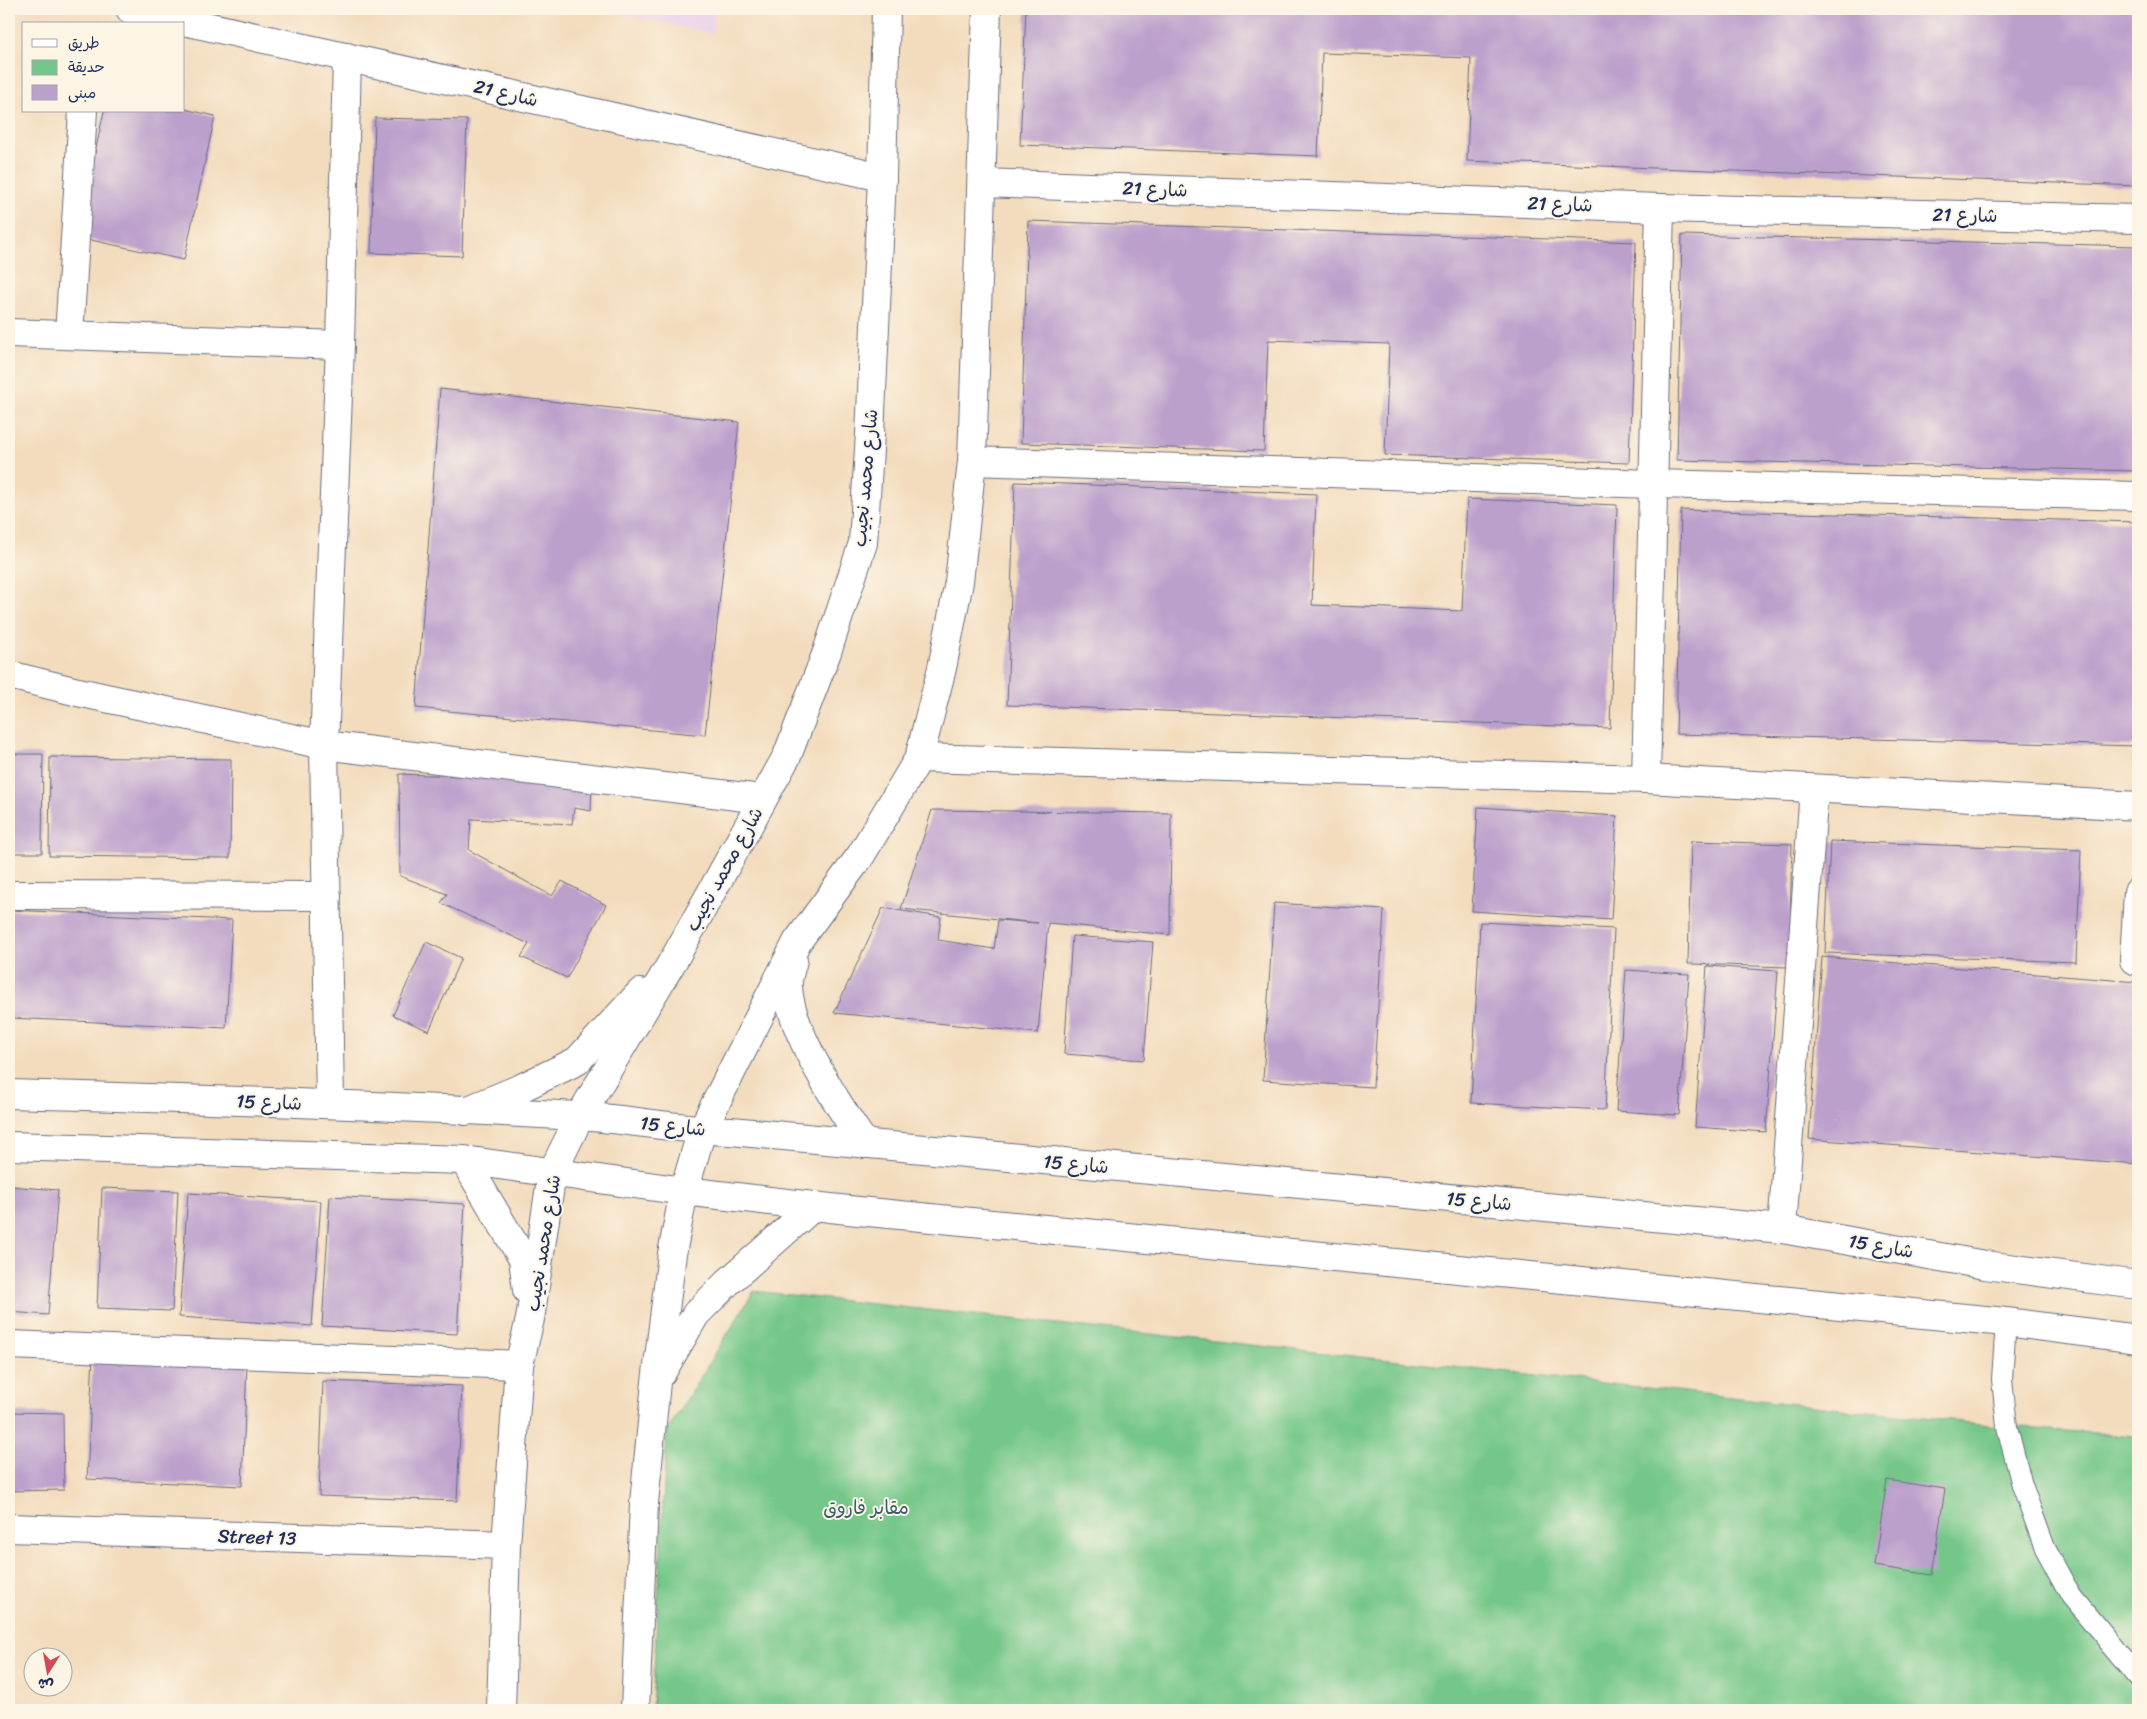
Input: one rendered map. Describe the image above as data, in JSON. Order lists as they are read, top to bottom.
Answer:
{
  "streets": {
    "street": [
      "شارع 21",
      "شارع محمد نجيب",
      "شارع 15",
      "Street 13"
    ]
  },
  "crossings": [
    ["شارع 21", "شارع محمد نجيب"],
    ["شارع محمد نجيب", "شارع 15"],
    ["شارع محمد نجيب", "Street 13"]
  ],
  "parks": ["مقابر فاروق"],
  "legend": ["طريق", "حديقة", "مبنى"],
  "north": "bottom"
}
